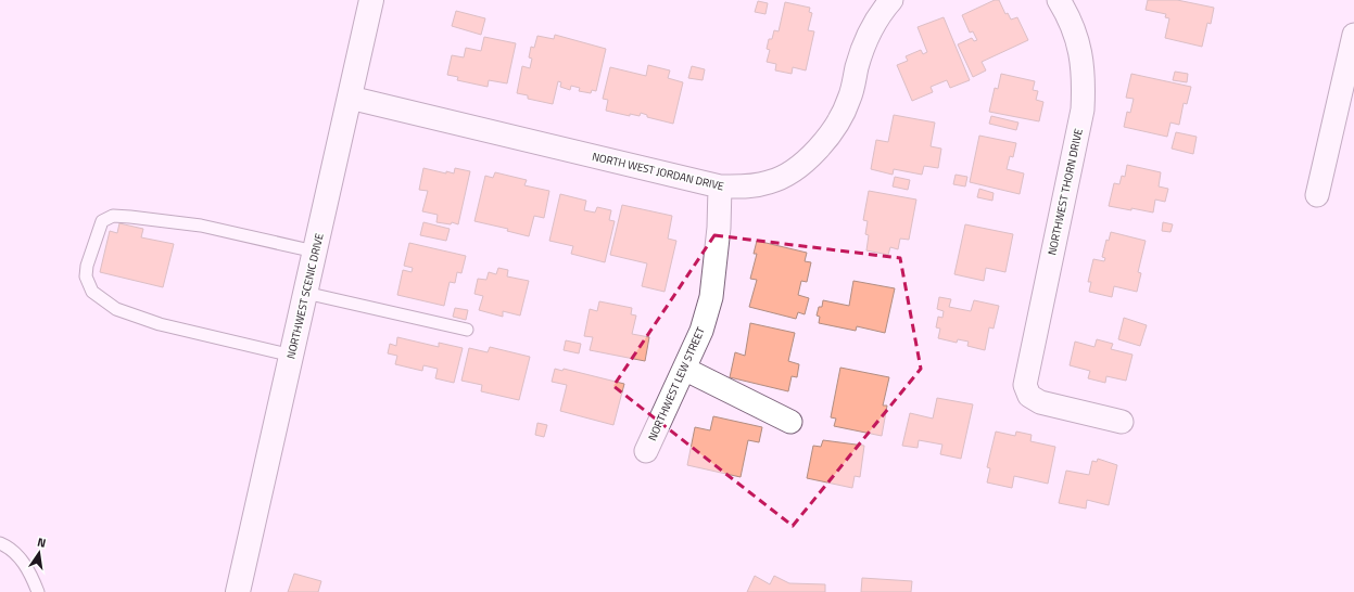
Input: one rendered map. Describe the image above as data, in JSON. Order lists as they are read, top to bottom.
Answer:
{
  "streets": {
    "street": [
      "NORTH WEST JORDAN DRIVE",
      "NORTHWEST THORN DRIVE",
      "NORTHWEST SCENIC DRIVE",
      "NORTHWEST LEW STREET"
    ]
  },
  "crossings": [
    ["NORTH WEST JORDAN DRIVE", "NORTHWEST SCENIC DRIVE"],
    ["NORTH WEST JORDAN DRIVE", "NORTHWEST LEW STREET"]
  ],
  "north": "top"
}
